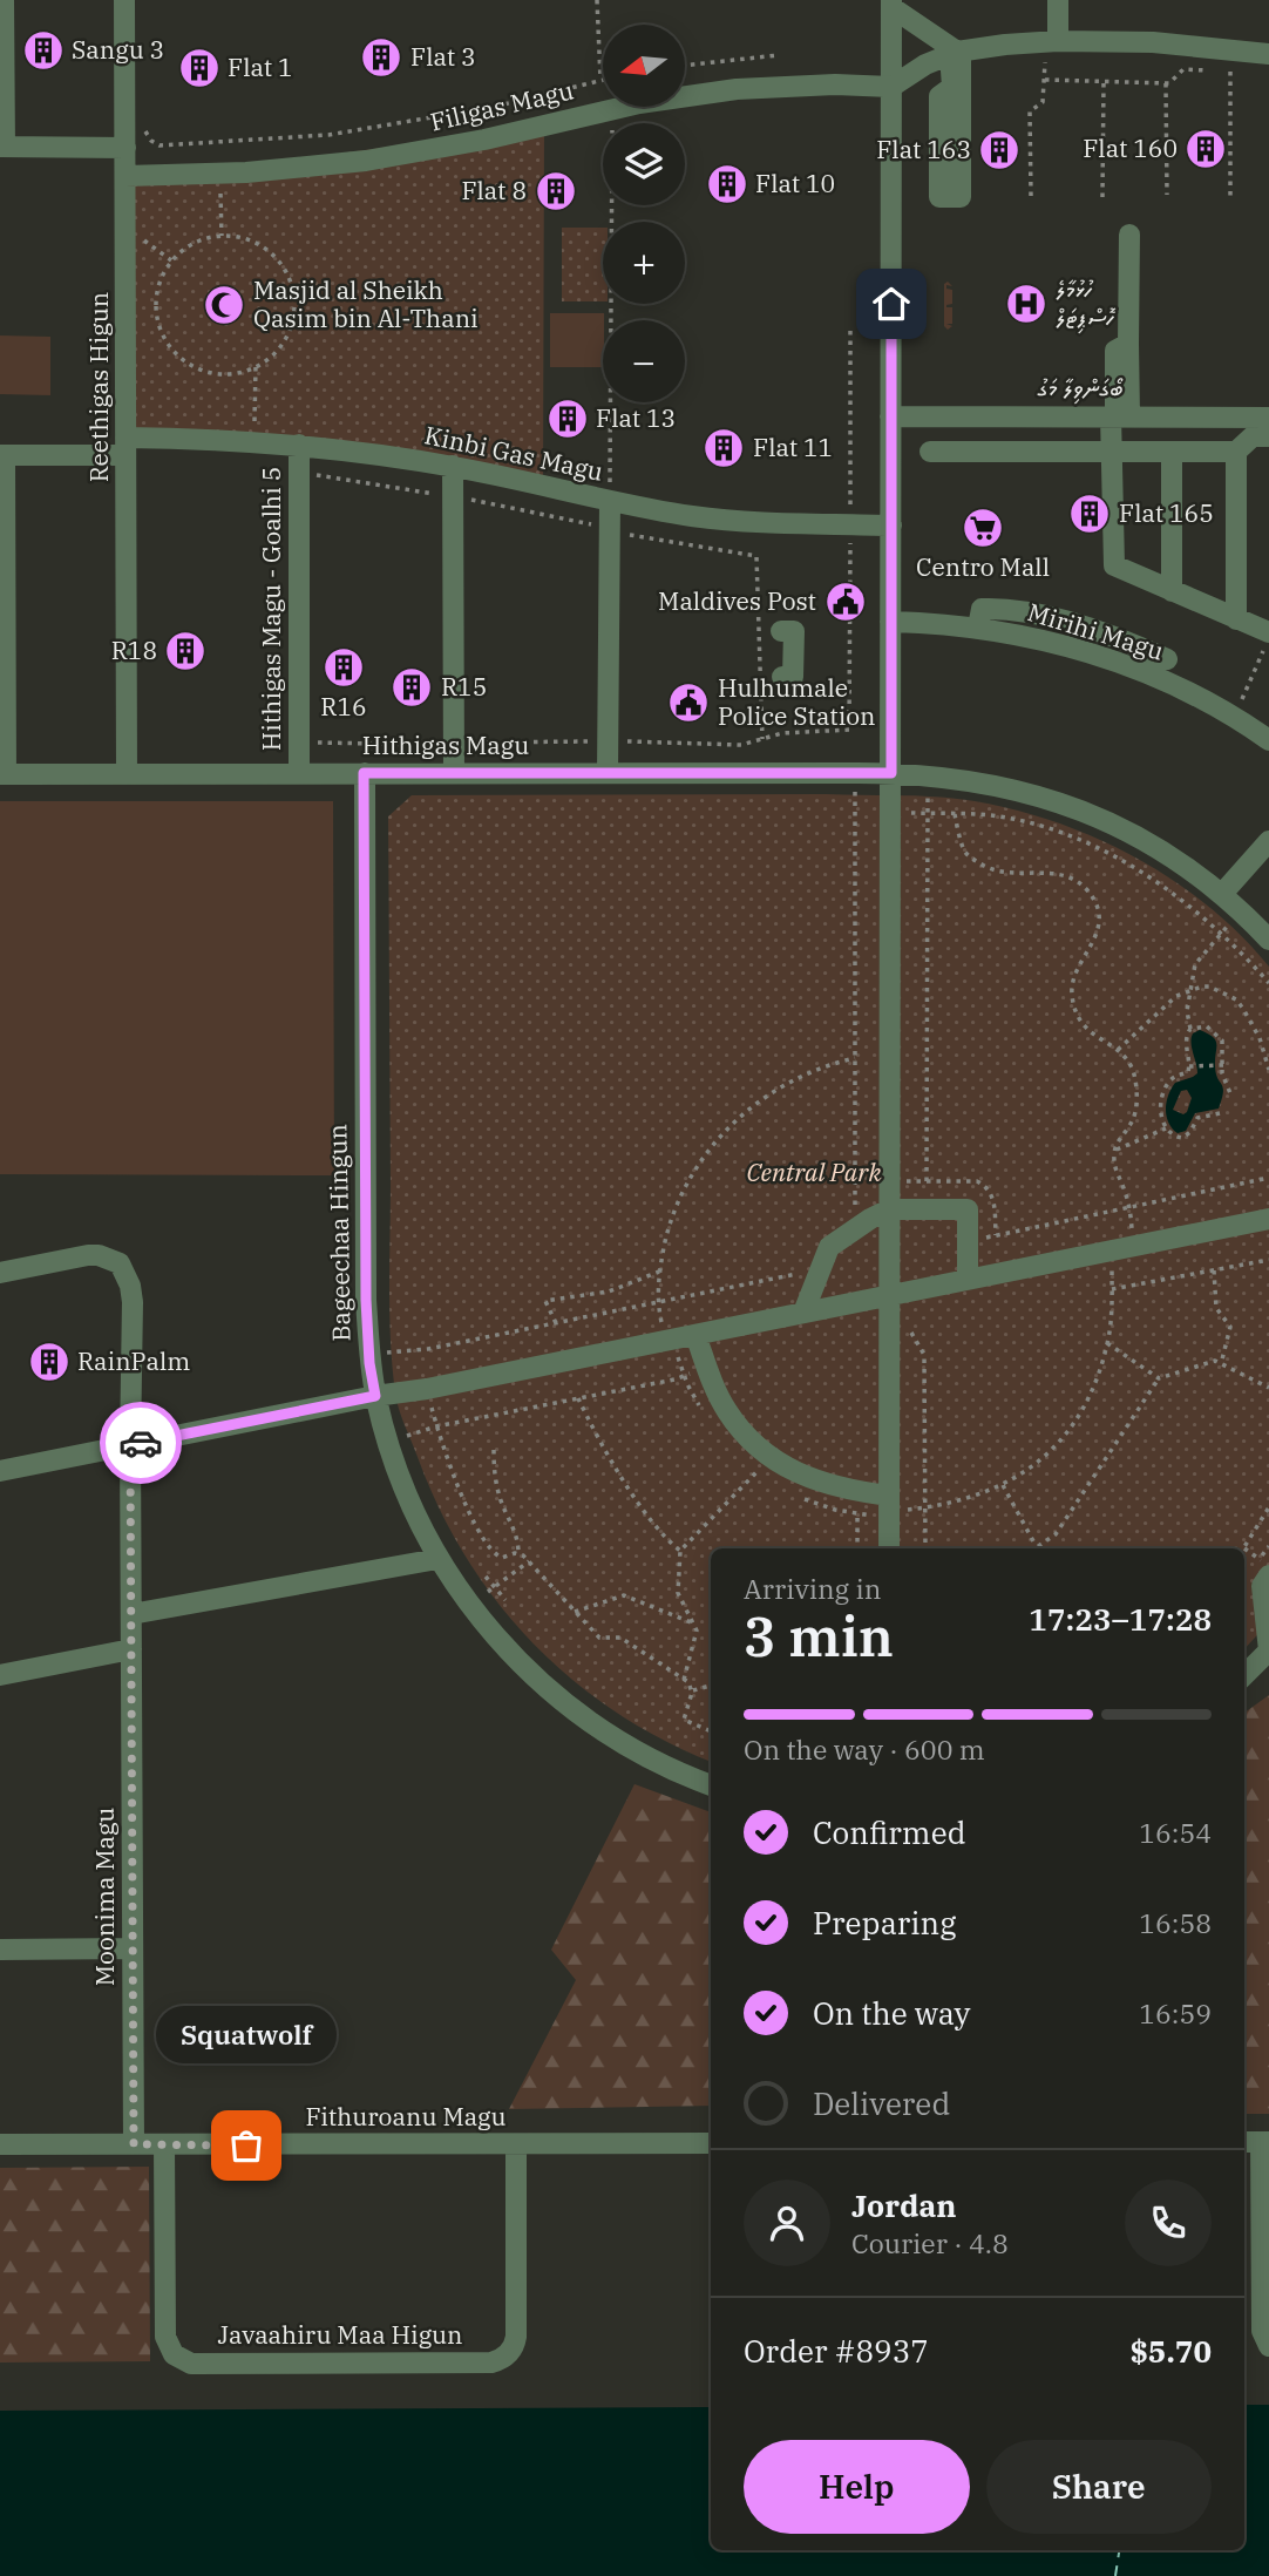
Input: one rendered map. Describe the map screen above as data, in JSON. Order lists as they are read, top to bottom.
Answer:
{
  "streets": {
    "street": [
      "Filigas Magu",
      "Reethigas Higun",
      "ބޯގަންވިލާ މަގު",
      "Kinbi Gas Magu",
      "Hithigas Magu - Goalhi 5",
      "Mirihi Magu",
      "Hithigas Magu",
      "Bageechaa Hingun",
      "Moonima Magu",
      "Fithuroanu Magu",
      "Javaahiru Maa Higun"
    ]
  },
  "crossings": [
    ["Filigas Magu", "Reethigas Higun"],
    ["Reethigas Higun", "Kinbi Gas Magu"],
    ["Reethigas Higun", "Hithigas Magu"],
    ["Kinbi Gas Magu", "Hithigas Magu - Goalhi 5"],
    ["Hithigas Magu - Goalhi 5", "Hithigas Magu"],
    ["Hithigas Magu", "Bageechaa Hingun"],
    ["Moonima Magu", "Fithuroanu Magu"],
    ["Fithuroanu Magu", "Javaahiru Maa Higun"]
  ],
  "parks": ["Central Park"],
  "places": {
    "building": [
      "Sangu 3",
      "Flat 3",
      "Flat 1",
      "Flat 160",
      "Flat 163",
      "Flat 10",
      "Flat 8",
      "Flat 13",
      "Flat 11",
      "Flat 165",
      "R18",
      "R16",
      "R15",
      "RainPalm"
    ],
    "hospital": ["ހުޅުމާލެ ހޮސްޕިޓަލް"],
    "mosque": ["Masjid al Sheikh Qasim bin Al-Thani"],
    "supermarket": ["Centro Mall"],
    "public building": ["Maldives Post", "Hulhumale Police Station"],
    "other": ["Squatwolf"]
  },
  "north": "left",
  "page": {
    "map_buttons": ["+", "−"],
    "heading": ["3 min", "Arriving in", "17:23–17:28"],
    "panel": [
      "Jordan",
      "Courier · 4.8",
      "Order #8937",
      "$5.70"
    ],
    "bar": "On the way · 600 m",
    "list": [
      ["Confirmed", "16:54"],
      ["Preparing", "16:58"],
      ["On the way", "16:59"],
      "Delivered"
    ],
    "bubble": "Squatwolf",
    "buttons": ["Help", "Share"]
  }
}
